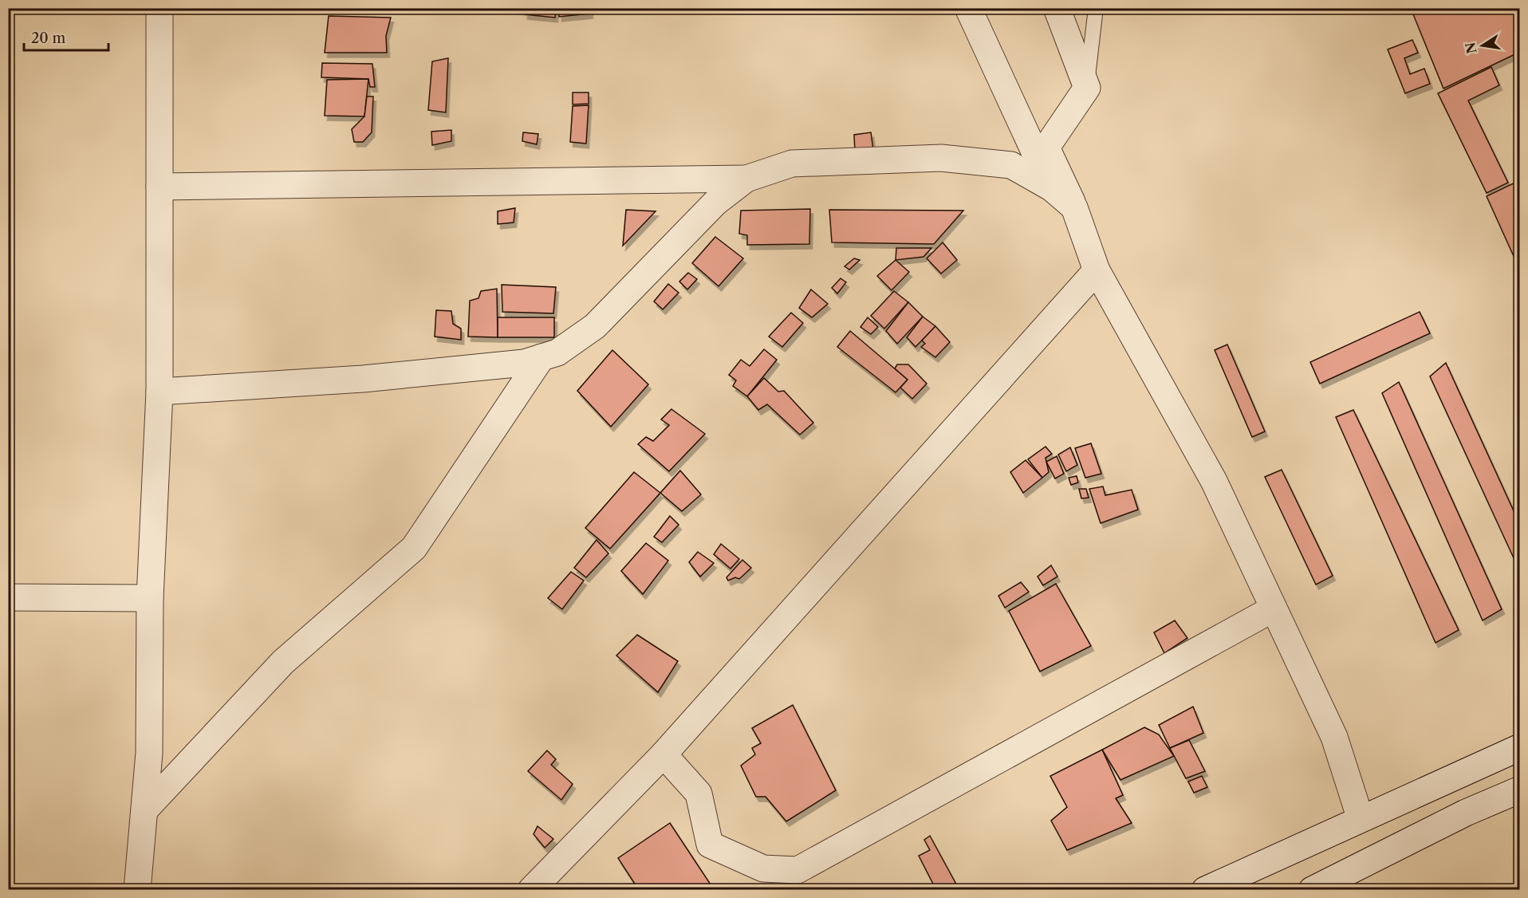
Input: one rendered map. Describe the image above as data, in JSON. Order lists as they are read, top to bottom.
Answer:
{
  "scale_bar": "20 m",
  "north": "left"
}
